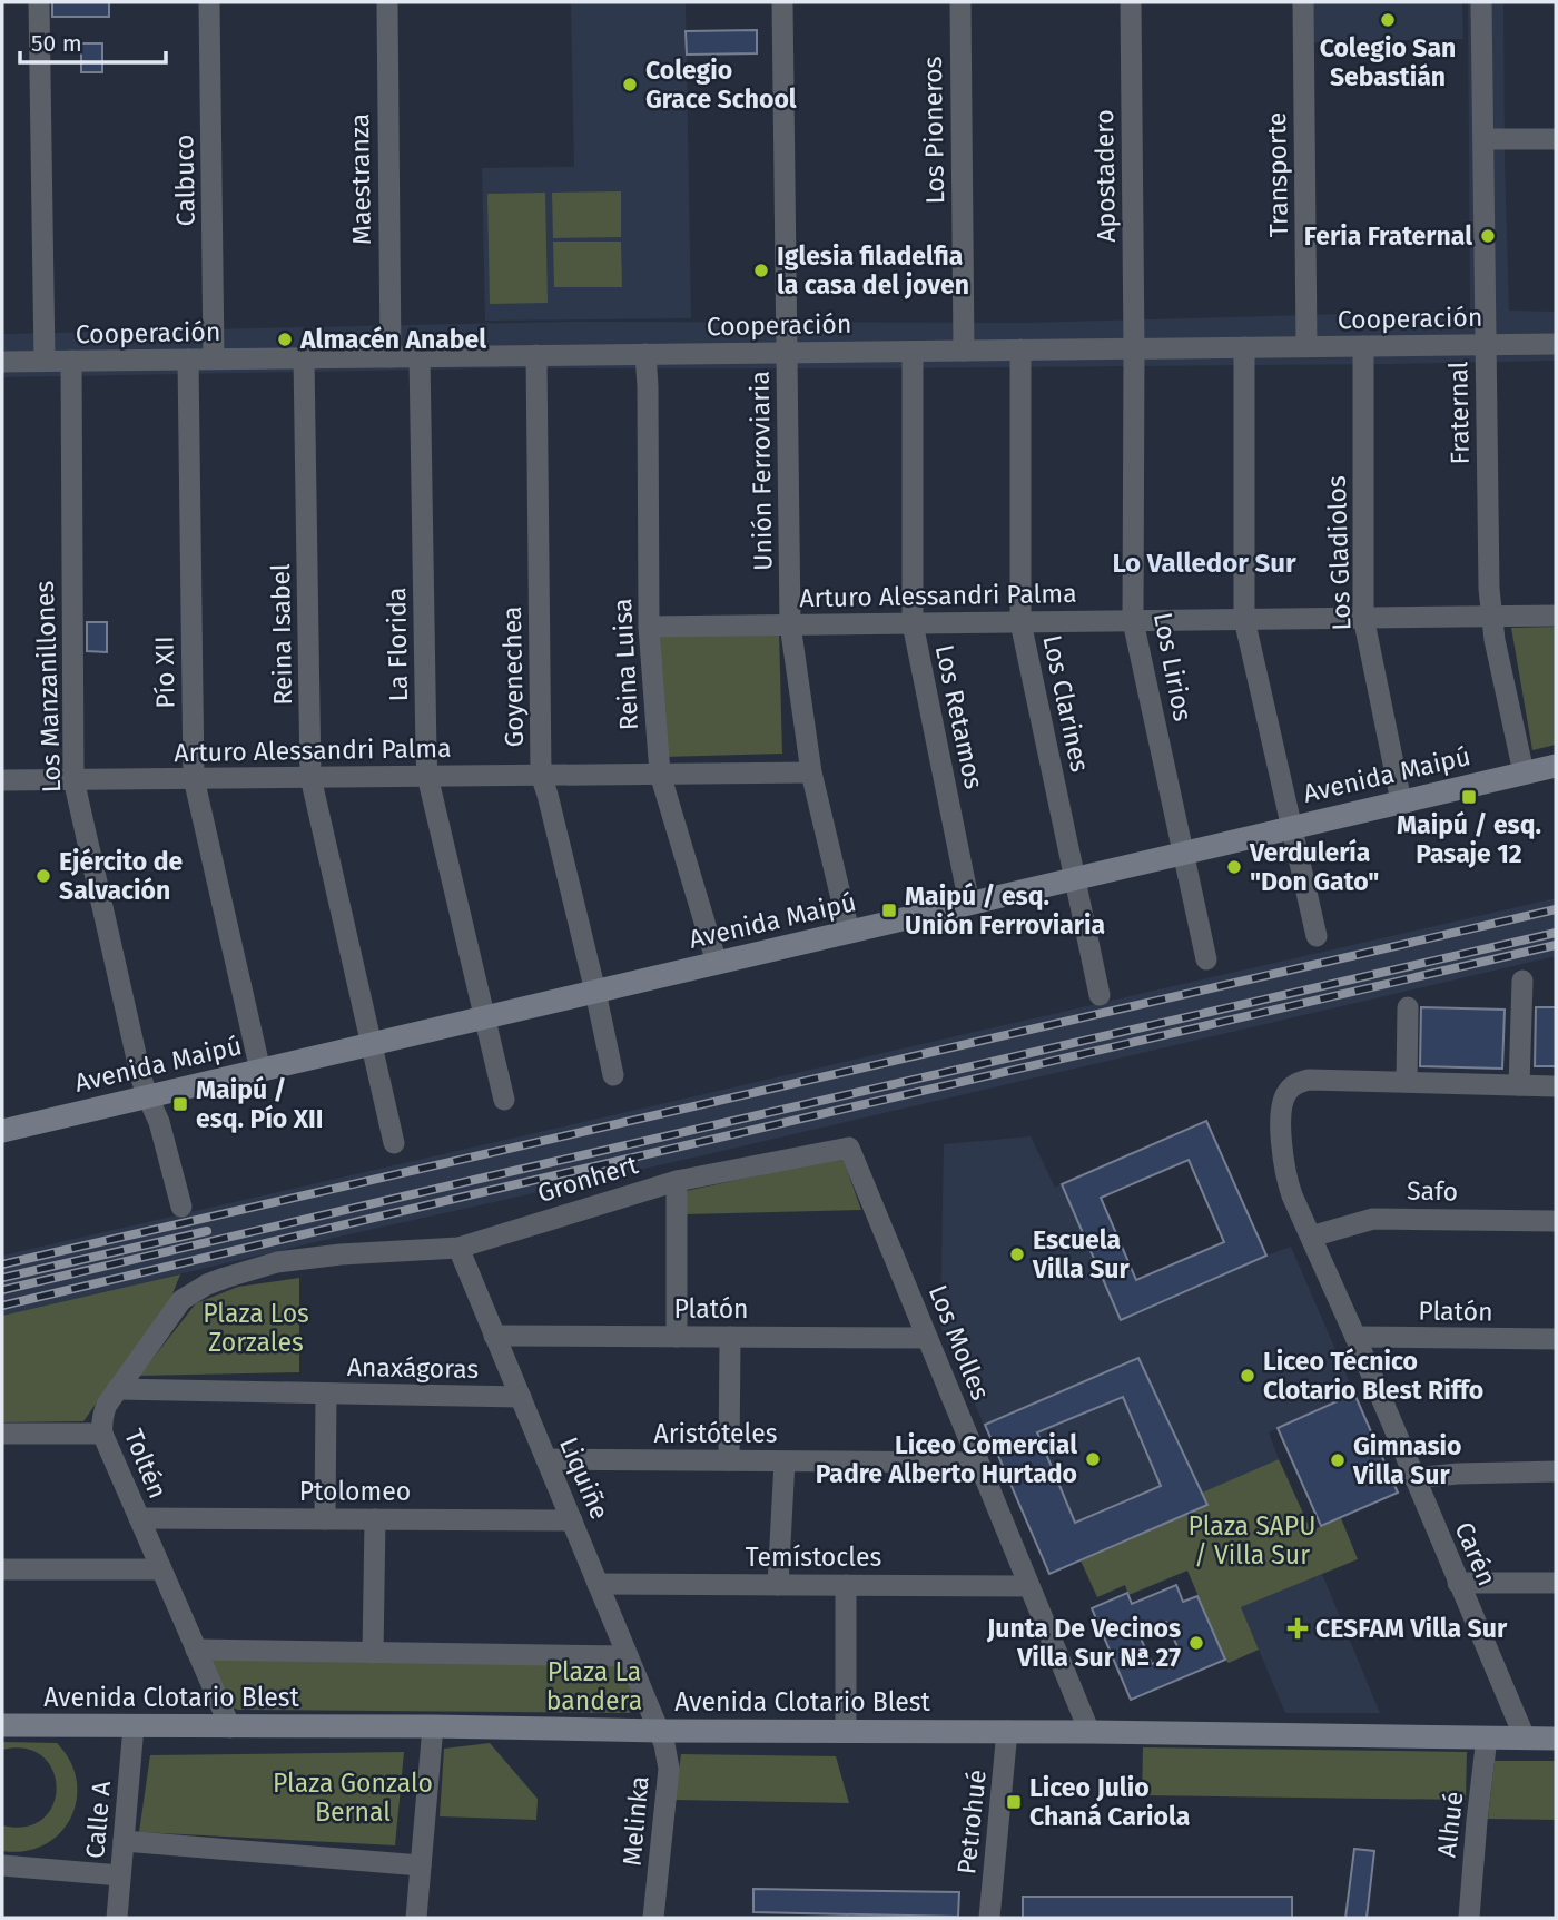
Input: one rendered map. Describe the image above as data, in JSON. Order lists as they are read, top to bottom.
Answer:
{
  "streets": {
    "main road": ["Avenida Maipú", "Avenida Clotario Blest"],
    "street": [
      "Los Pioneros",
      "Transporte",
      "Apostadero",
      "Maestranza",
      "Calbuco",
      "Cooperación",
      "Fraternal",
      "Unión Ferroviaria",
      "Los Gladiolos",
      "Arturo Alessandri Palma",
      "Reina Isabel",
      "La Florida",
      "Reina Luisa",
      "Los Lirios",
      "Pío XII",
      "Goyenechea",
      "Los Manzanillones",
      "Los Clarines",
      "Los Retamos",
      "Gronhert",
      "Safo",
      "Platón",
      "Los Molles",
      "Anaxágoras",
      "Aristóteles",
      "Toltén",
      "Liquiñe",
      "Ptolomeo",
      "Carén",
      "Temístocles",
      "Calle A",
      "Melinka",
      "Petrohué",
      "Alhué"
    ]
  },
  "crossings": [
    ["Los Pioneros", "Cooperación"],
    ["Transporte", "Cooperación"],
    ["Apostadero", "Cooperación"],
    ["Apostadero", "Los Lirios"],
    ["Maestranza", "Cooperación"],
    ["Calbuco", "Cooperación"],
    ["Cooperación", "Fraternal"],
    ["Cooperación", "Unión Ferroviaria"],
    ["Cooperación", "Los Gladiolos"],
    ["Cooperación", "Reina Isabel"],
    ["Cooperación", "La Florida"],
    ["Cooperación", "Reina Luisa"],
    ["Cooperación", "Los Lirios"],
    ["Cooperación", "Pío XII"],
    ["Cooperación", "Goyenechea"],
    ["Cooperación", "Los Manzanillones"],
    ["Cooperación", "Los Clarines"],
    ["Cooperación", "Los Retamos"],
    ["Fraternal", "Arturo Alessandri Palma"],
    ["Fraternal", "Avenida Maipú"],
    ["Unión Ferroviaria", "Arturo Alessandri Palma"],
    ["Unión Ferroviaria", "Avenida Maipú"],
    ["Los Gladiolos", "Arturo Alessandri Palma"],
    ["Los Gladiolos", "Avenida Maipú"],
    ["Arturo Alessandri Palma", "Reina Isabel"],
    ["Arturo Alessandri Palma", "La Florida"],
    ["Arturo Alessandri Palma", "Reina Luisa"],
    ["Arturo Alessandri Palma", "Los Lirios"],
    ["Arturo Alessandri Palma", "Pío XII"],
    ["Arturo Alessandri Palma", "Goyenechea"],
    ["Arturo Alessandri Palma", "Los Manzanillones"],
    ["Arturo Alessandri Palma", "Los Clarines"],
    ["Arturo Alessandri Palma", "Los Retamos"],
    ["Reina Isabel", "Avenida Maipú"],
    ["La Florida", "Avenida Maipú"],
    ["Reina Luisa", "Avenida Maipú"],
    ["Los Lirios", "Avenida Maipú"],
    ["Pío XII", "Avenida Maipú"],
    ["Goyenechea", "Avenida Maipú"],
    ["Los Manzanillones", "Avenida Maipú"],
    ["Los Clarines", "Avenida Maipú"],
    ["Los Retamos", "Avenida Maipú"],
    ["Gronhert", "Los Molles"],
    ["Gronhert", "Toltén"],
    ["Gronhert", "Liquiñe"],
    ["Safo", "Carén"],
    ["Platón", "Los Molles"],
    ["Platón", "Liquiñe"],
    ["Platón", "Carén"],
    ["Los Molles", "Aristóteles"],
    ["Los Molles", "Temístocles"],
    ["Los Molles", "Avenida Clotario Blest"],
    ["Anaxágoras", "Toltén"],
    ["Anaxágoras", "Liquiñe"],
    ["Aristóteles", "Liquiñe"],
    ["Toltén", "Ptolomeo"],
    ["Toltén", "Avenida Clotario Blest"],
    ["Liquiñe", "Ptolomeo"],
    ["Liquiñe", "Temístocles"],
    ["Liquiñe", "Avenida Clotario Blest"],
    ["Liquiñe", "Melinka"],
    ["Carén", "Avenida Clotario Blest"],
    ["Avenida Clotario Blest", "Calle A"],
    ["Avenida Clotario Blest", "Melinka"],
    ["Avenida Clotario Blest", "Petrohué"],
    ["Avenida Clotario Blest", "Alhué"]
  ],
  "districts": ["Lo Valledor Sur"],
  "parks": [
    "Plaza Los Zorzales",
    "Plaza SAPU / Villa Sur",
    "Plaza La bandera",
    "Plaza Gonzalo Bernal"
  ],
  "places": {
    "other": [
      "Colegio San Sebastián",
      "Colegio Grace School",
      "Feria Fraternal",
      "Iglesia filadelfia la casa del joven",
      "Almacén Anabel",
      "Verdulería \"Don Gato\"",
      "Ejército de Salvación",
      "Escuela Villa Sur",
      "Liceo Técnico Clotario Blest Riffo",
      "Liceo Comercial Padre Alberto Hurtado",
      "Gimnasio Villa Sur",
      "Junta De Vecinos Villa Sur Nª 27"
    ],
    "transit": [
      "Maipú / esq. Pasaje 12",
      "Maipú / esq. Unión Ferroviaria",
      "Maipú / esq. Pío XII",
      "Liceo Julio Chaná Cariola"
    ],
    "health": ["CESFAM Villa Sur"]
  },
  "scale_bar": "50 m"
}
